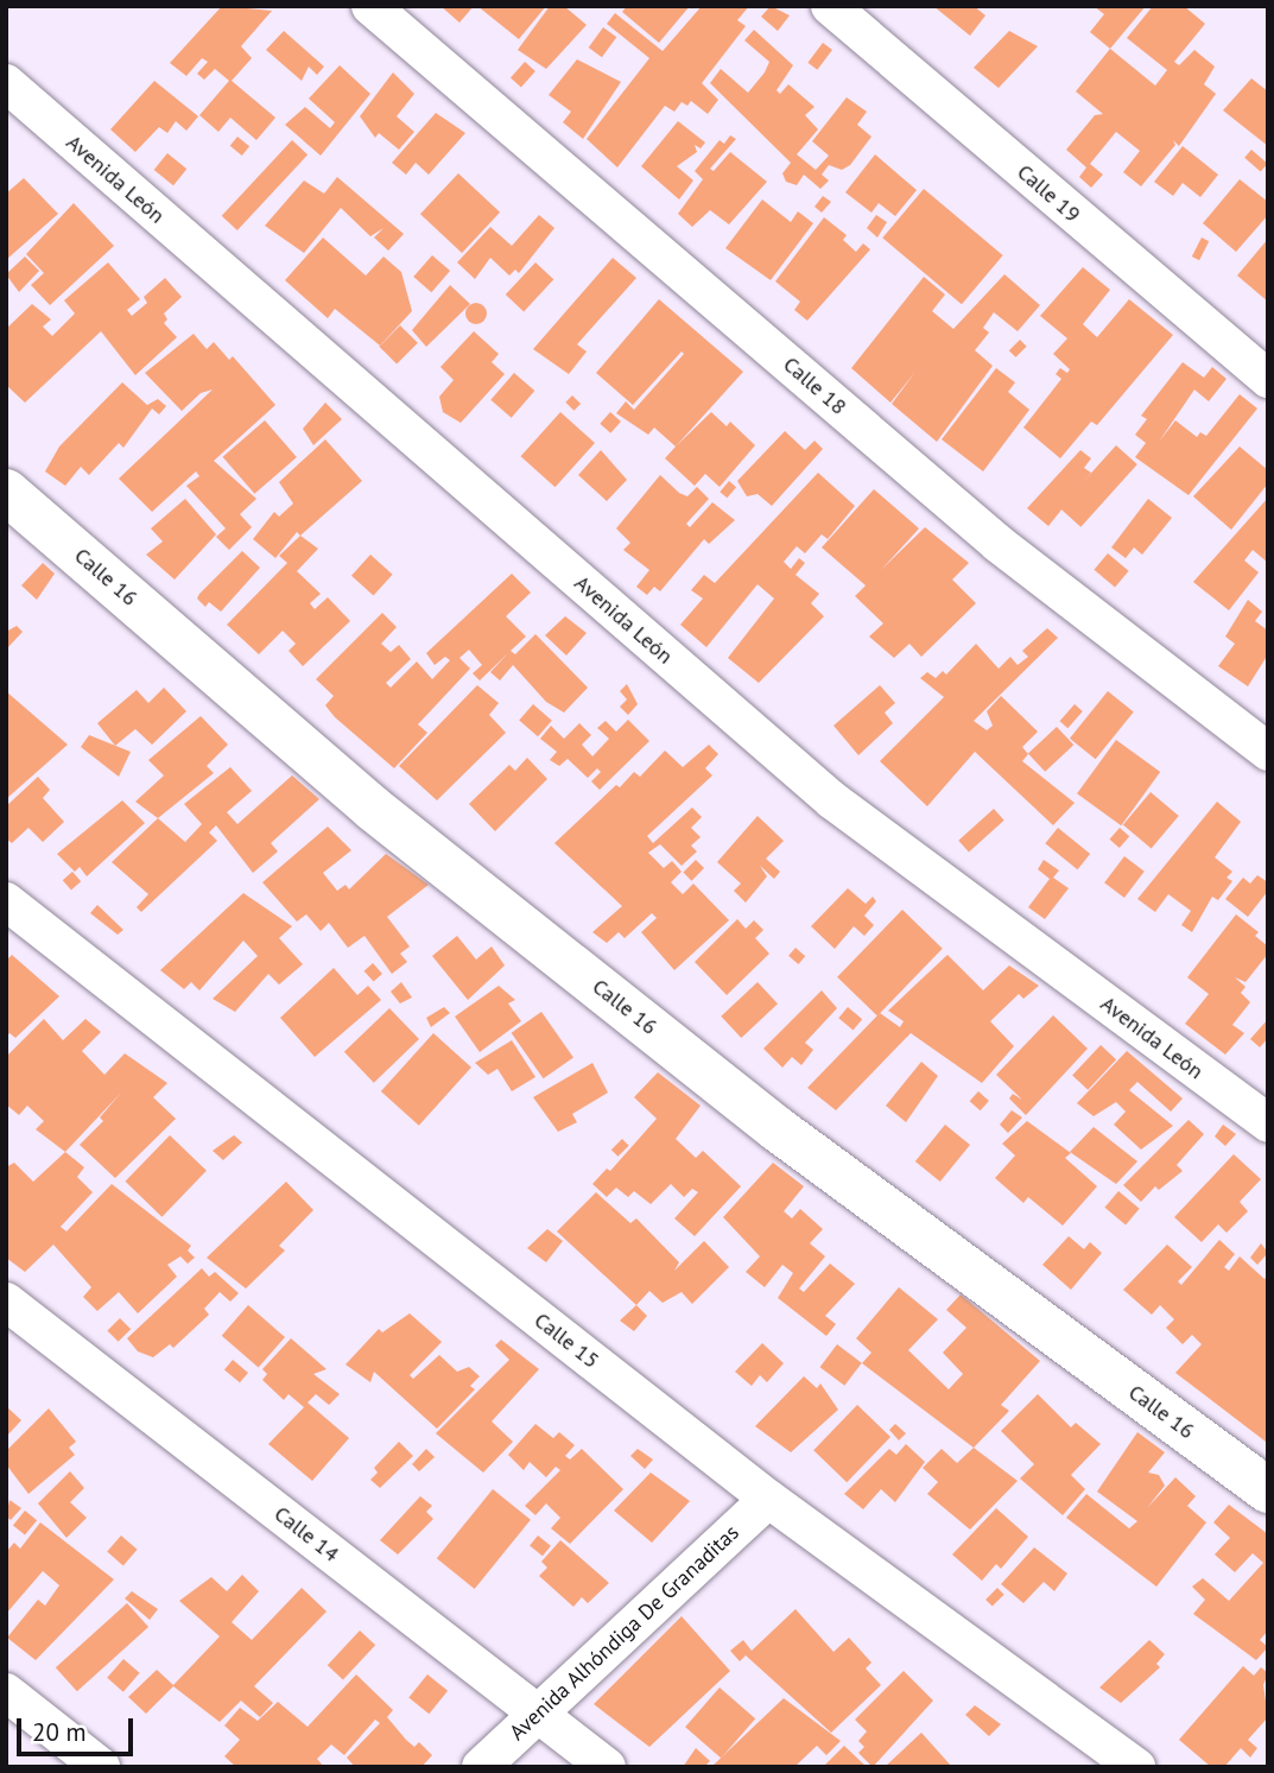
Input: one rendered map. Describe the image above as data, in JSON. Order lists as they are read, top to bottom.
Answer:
{
  "streets": {
    "street": [
      "Avenida León",
      "Calle 19",
      "Calle 18",
      "Calle 16",
      "Calle 15",
      "Calle 14",
      "Avenida Alhóndiga De Granaditas"
    ]
  },
  "crossings": [
    ["Calle 15", "Avenida Alhóndiga De Granaditas"],
    ["Calle 14", "Avenida Alhóndiga De Granaditas"]
  ],
  "scale_bar": "20 m"
}
